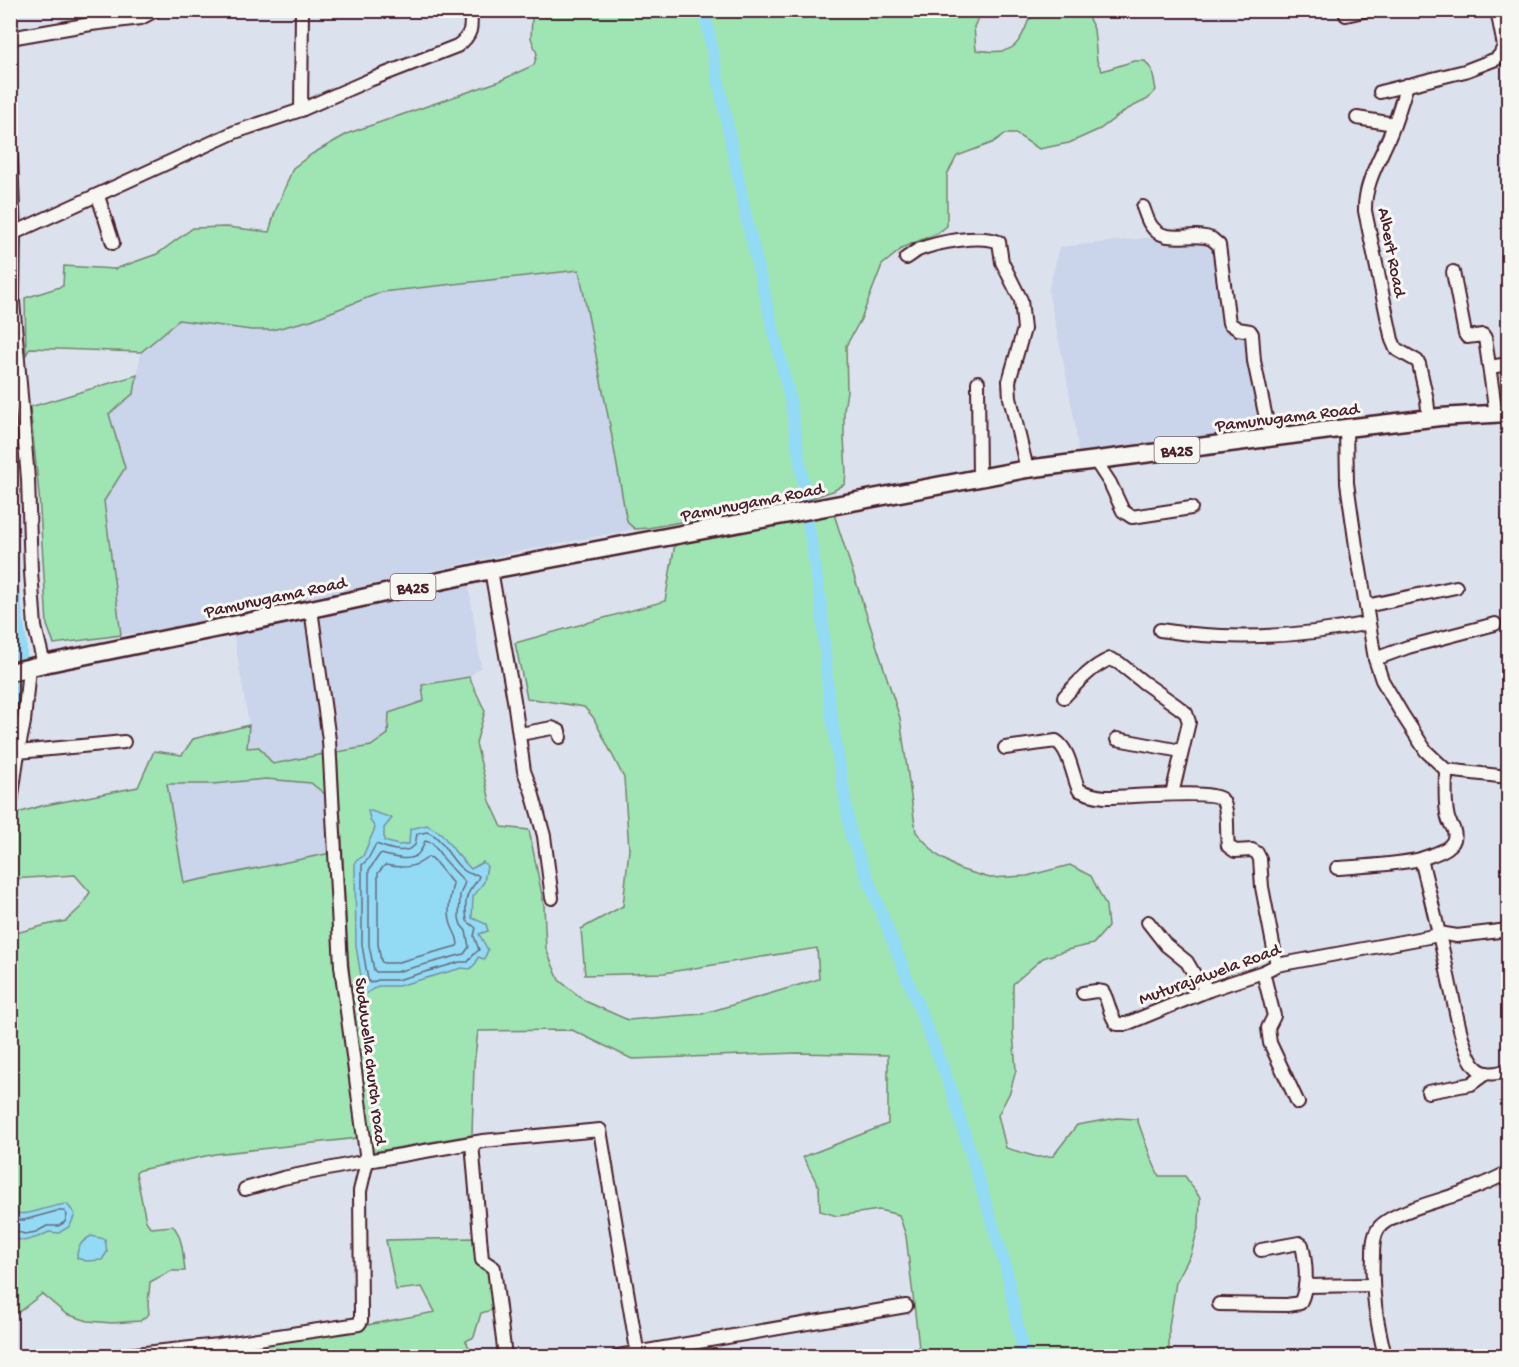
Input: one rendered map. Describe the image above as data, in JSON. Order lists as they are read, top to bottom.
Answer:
{
  "streets": {
    "main road": ["Pamunugama Road", "B425"],
    "street": ["Albert Road", "Muturajawela Road", "Suduwella church road"]
  },
  "crossings": [
    ["Albert Road", "Pamunugama Road"],
    ["Pamunugama Road", "Suduwella church road"]
  ]
}
